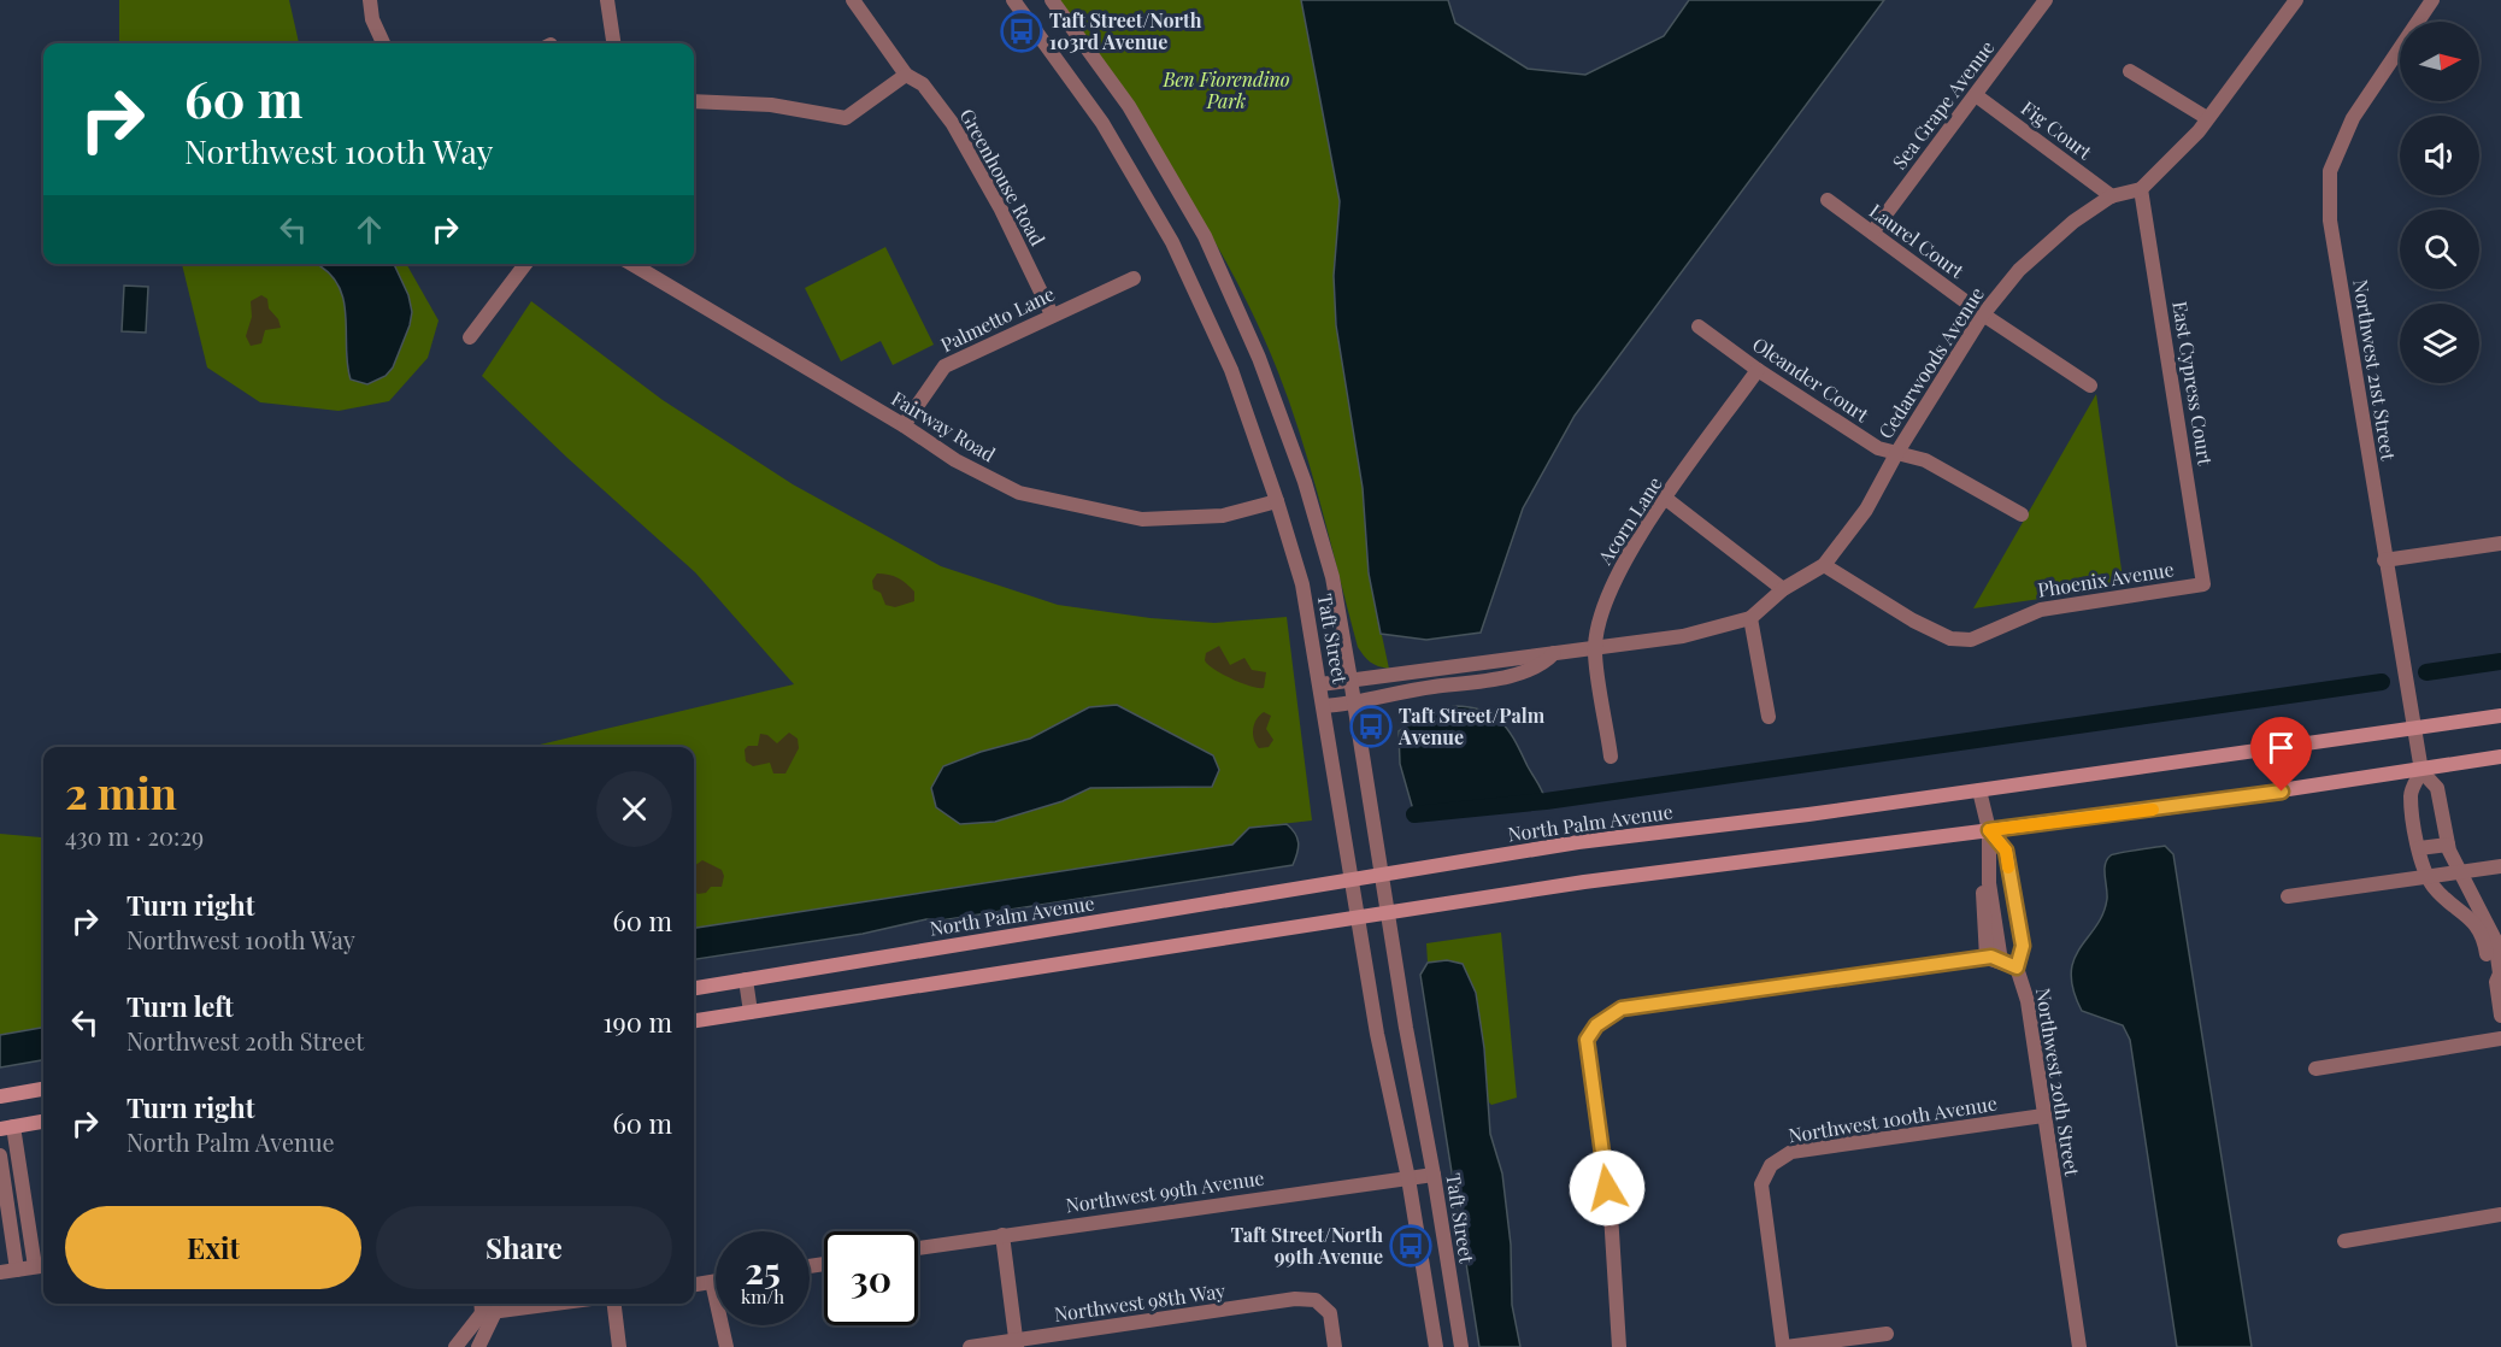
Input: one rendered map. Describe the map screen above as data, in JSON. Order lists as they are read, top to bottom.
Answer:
{
  "streets": {
    "main road": ["North Palm Avenue"],
    "street": [
      "Sea Grape Avenue",
      "Fig Court",
      "Greenhouse Road",
      "Laurel Court",
      "Palmetto Lane",
      "Cedarwoods Avenue",
      "Northwest 21st Street",
      "Oleander Court",
      "East Cypress Court",
      "Fairway Road",
      "Acorn Lane",
      "Phoenix Avenue",
      "Taft Street",
      "Northwest 20th Street",
      "Northwest 100th Avenue",
      "Northwest 99th Avenue",
      "Northwest 98th Way"
    ]
  },
  "crossings": [
    ["Sea Grape Avenue", "Fig Court"],
    ["Sea Grape Avenue", "Laurel Court"],
    ["Fig Court", "Cedarwoods Avenue"],
    ["Greenhouse Road", "Palmetto Lane"],
    ["Laurel Court", "Cedarwoods Avenue"],
    ["Palmetto Lane", "Fairway Road"],
    ["Cedarwoods Avenue", "Oleander Court"],
    ["Cedarwoods Avenue", "East Cypress Court"],
    ["Cedarwoods Avenue", "Acorn Lane"],
    ["Cedarwoods Avenue", "Phoenix Avenue"],
    ["Cedarwoods Avenue", "Taft Street"],
    ["Northwest 21st Street", "North Palm Avenue"],
    ["Oleander Court", "Acorn Lane"],
    ["East Cypress Court", "Phoenix Avenue"],
    ["Fairway Road", "Taft Street"],
    ["Taft Street", "North Palm Avenue"],
    ["Taft Street", "Northwest 99th Avenue"],
    ["North Palm Avenue", "Northwest 20th Street"],
    ["Northwest 20th Street", "Northwest 100th Avenue"]
  ],
  "parks": ["Ben Fiorendino Park"],
  "places": {
    "bus stop": ["Taft Street/North 103rd Avenue", "Taft Street/Palm Avenue", "Taft Street/North 99th Avenue"]
  },
  "north": "right",
  "page": {
    "turn": ["60 m", "Northwest 100th Way"],
    "heading": ["2 min", "430 m · 20:29"],
    "list": [
      {
        "name": "Turn right",
        "note": "Northwest 100th Way",
        "value": "60 m"
      },
      {
        "name": "Turn left",
        "note": "Northwest 20th Street",
        "value": "190 m"
      },
      {
        "name": "Turn right",
        "note": "North Palm Avenue",
        "value": "60 m"
      }
    ],
    "buttons": ["Exit", "Share"],
    "speed": "25 km/h",
    "limit": "30"
  }
}
